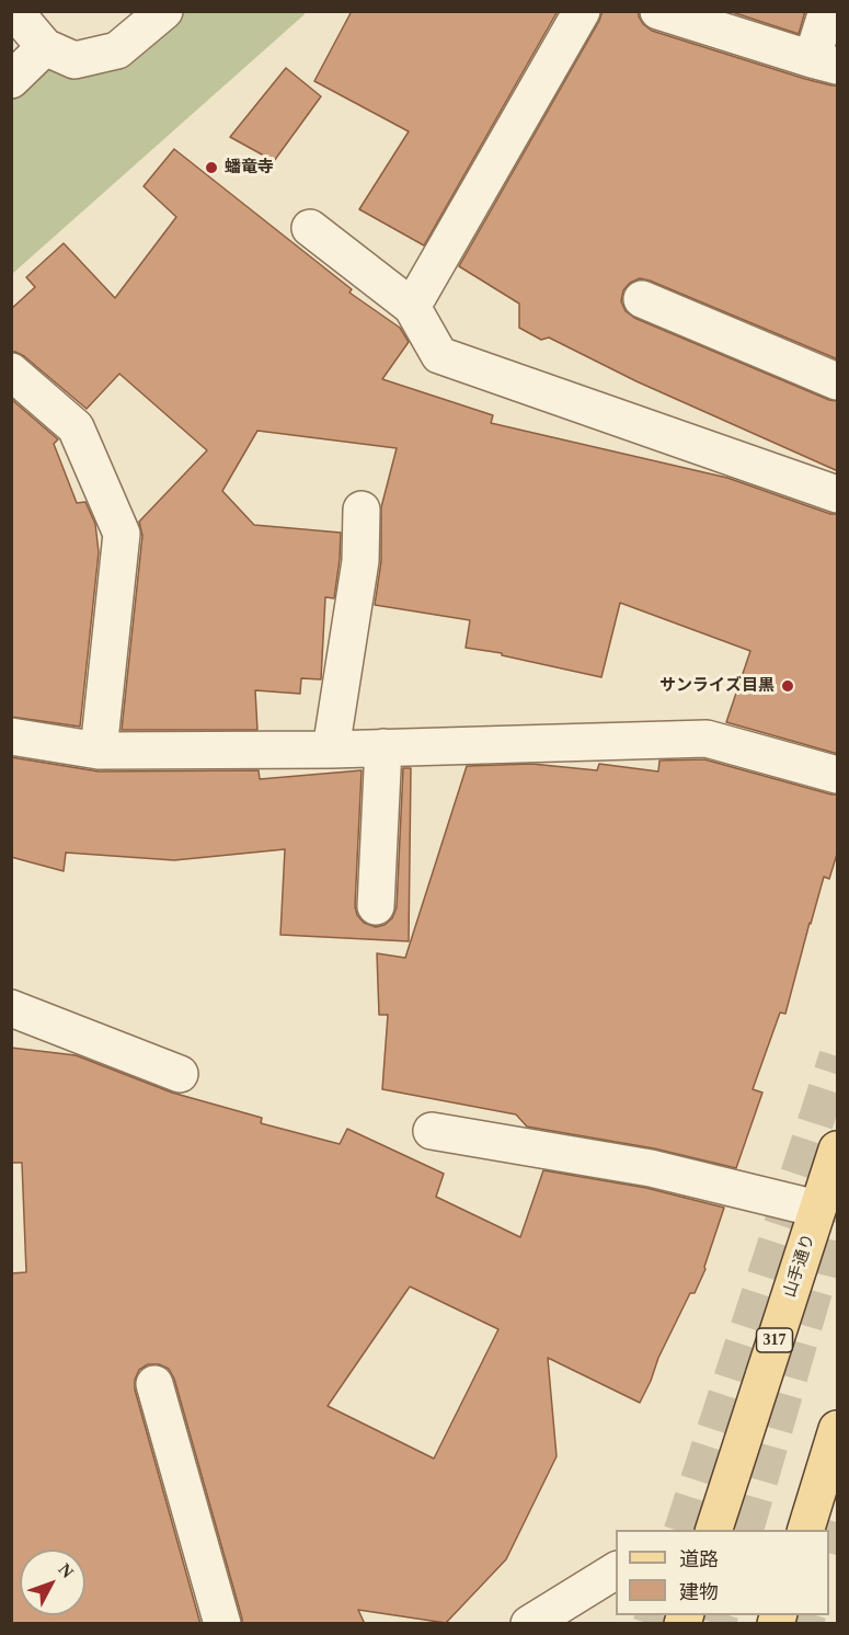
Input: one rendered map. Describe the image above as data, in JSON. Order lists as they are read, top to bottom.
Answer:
{
  "streets": {
    "main road": ["山手通り", "317"]
  },
  "places": ["蟠竜寺", "サンライズ目黒"],
  "legend": ["道路", "建物"],
  "north": "top right"
}
